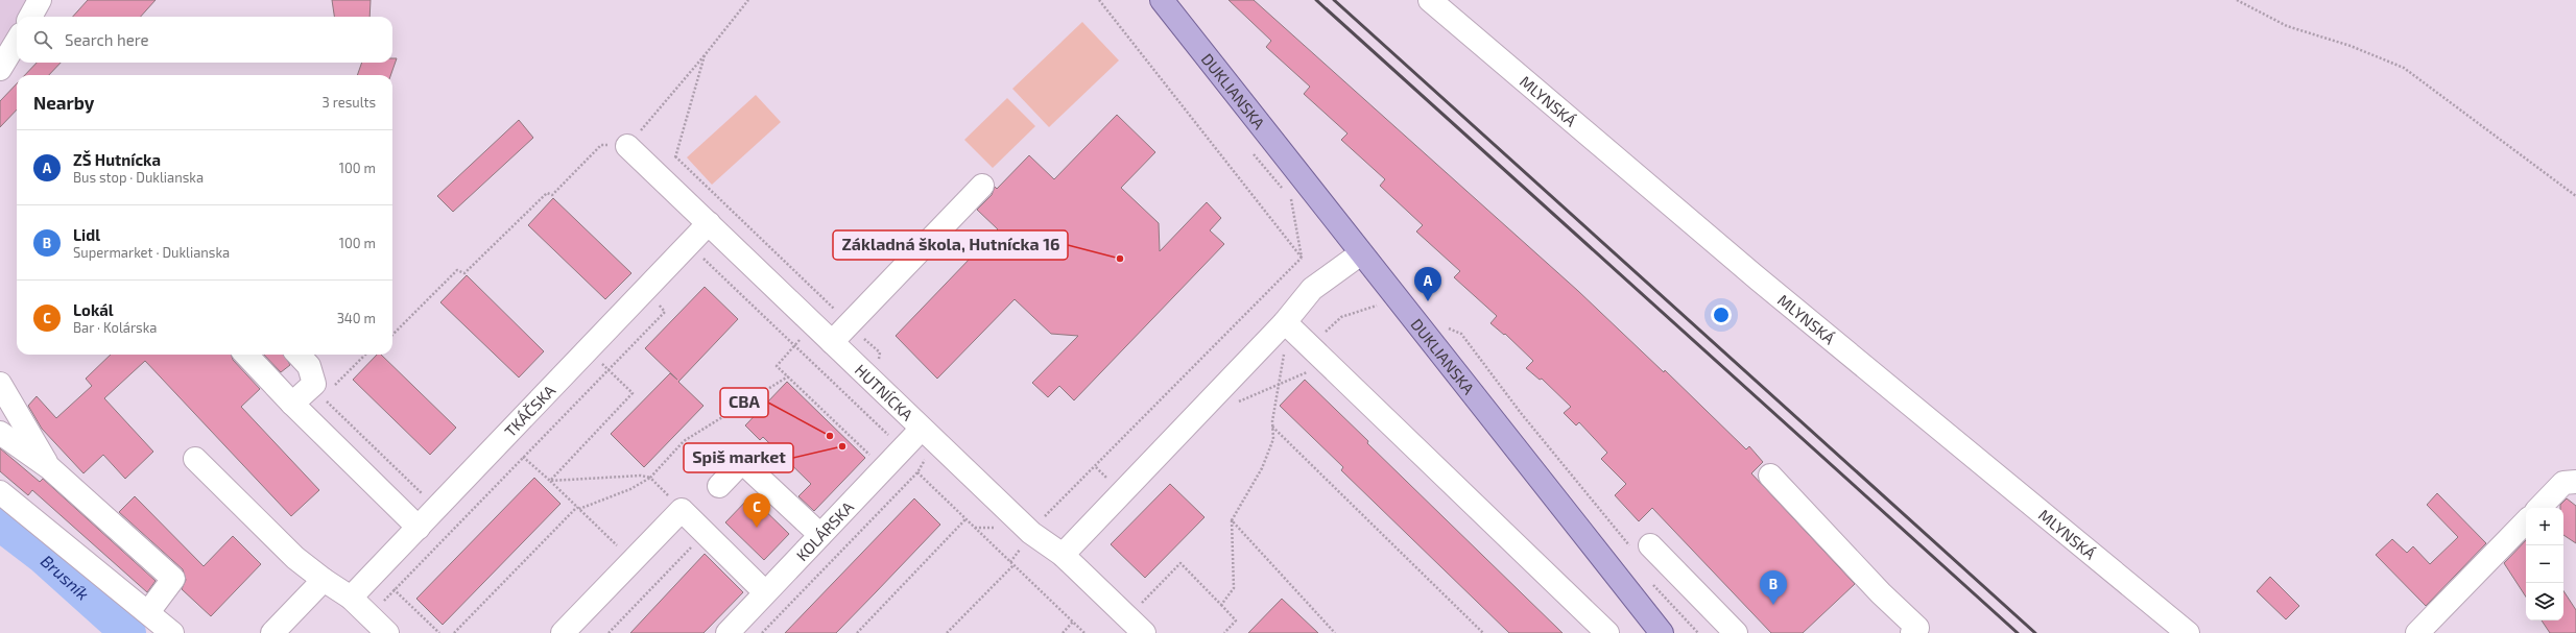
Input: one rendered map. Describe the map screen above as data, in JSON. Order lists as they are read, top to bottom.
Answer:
{
  "streets": {
    "main road": ["DUKLIANSKA"],
    "street": [
      "MLYNSKÁ",
      "HUTNÍCKA",
      "TKÁČSKA",
      "KOLÁRSKA"
    ]
  },
  "crossings": [
    ["HUTNÍCKA", "TKÁČSKA"],
    ["HUTNÍCKA", "KOLÁRSKA"]
  ],
  "water": ["Brusník"],
  "places": ["Základná škola, Hutnícka 16", "CBA", "Spiš market"],
  "page": {
    "search": "Search here",
    "heading": ["Nearby", "3 results"],
    "list": [
      {
        "mark": "A",
        "name": "ZŠ Hutnícka",
        "note": "Bus stop · Duklianska",
        "value": "100 m"
      },
      {
        "mark": "B",
        "name": "Lidl",
        "note": "Supermarket · Duklianska",
        "value": "100 m"
      },
      {
        "mark": "C",
        "name": "Lokál",
        "note": "Bar · Kolárska",
        "value": "340 m"
      }
    ],
    "pins": ["A", "C", "B"],
    "map_buttons": ["+", "−"]
  }
}
